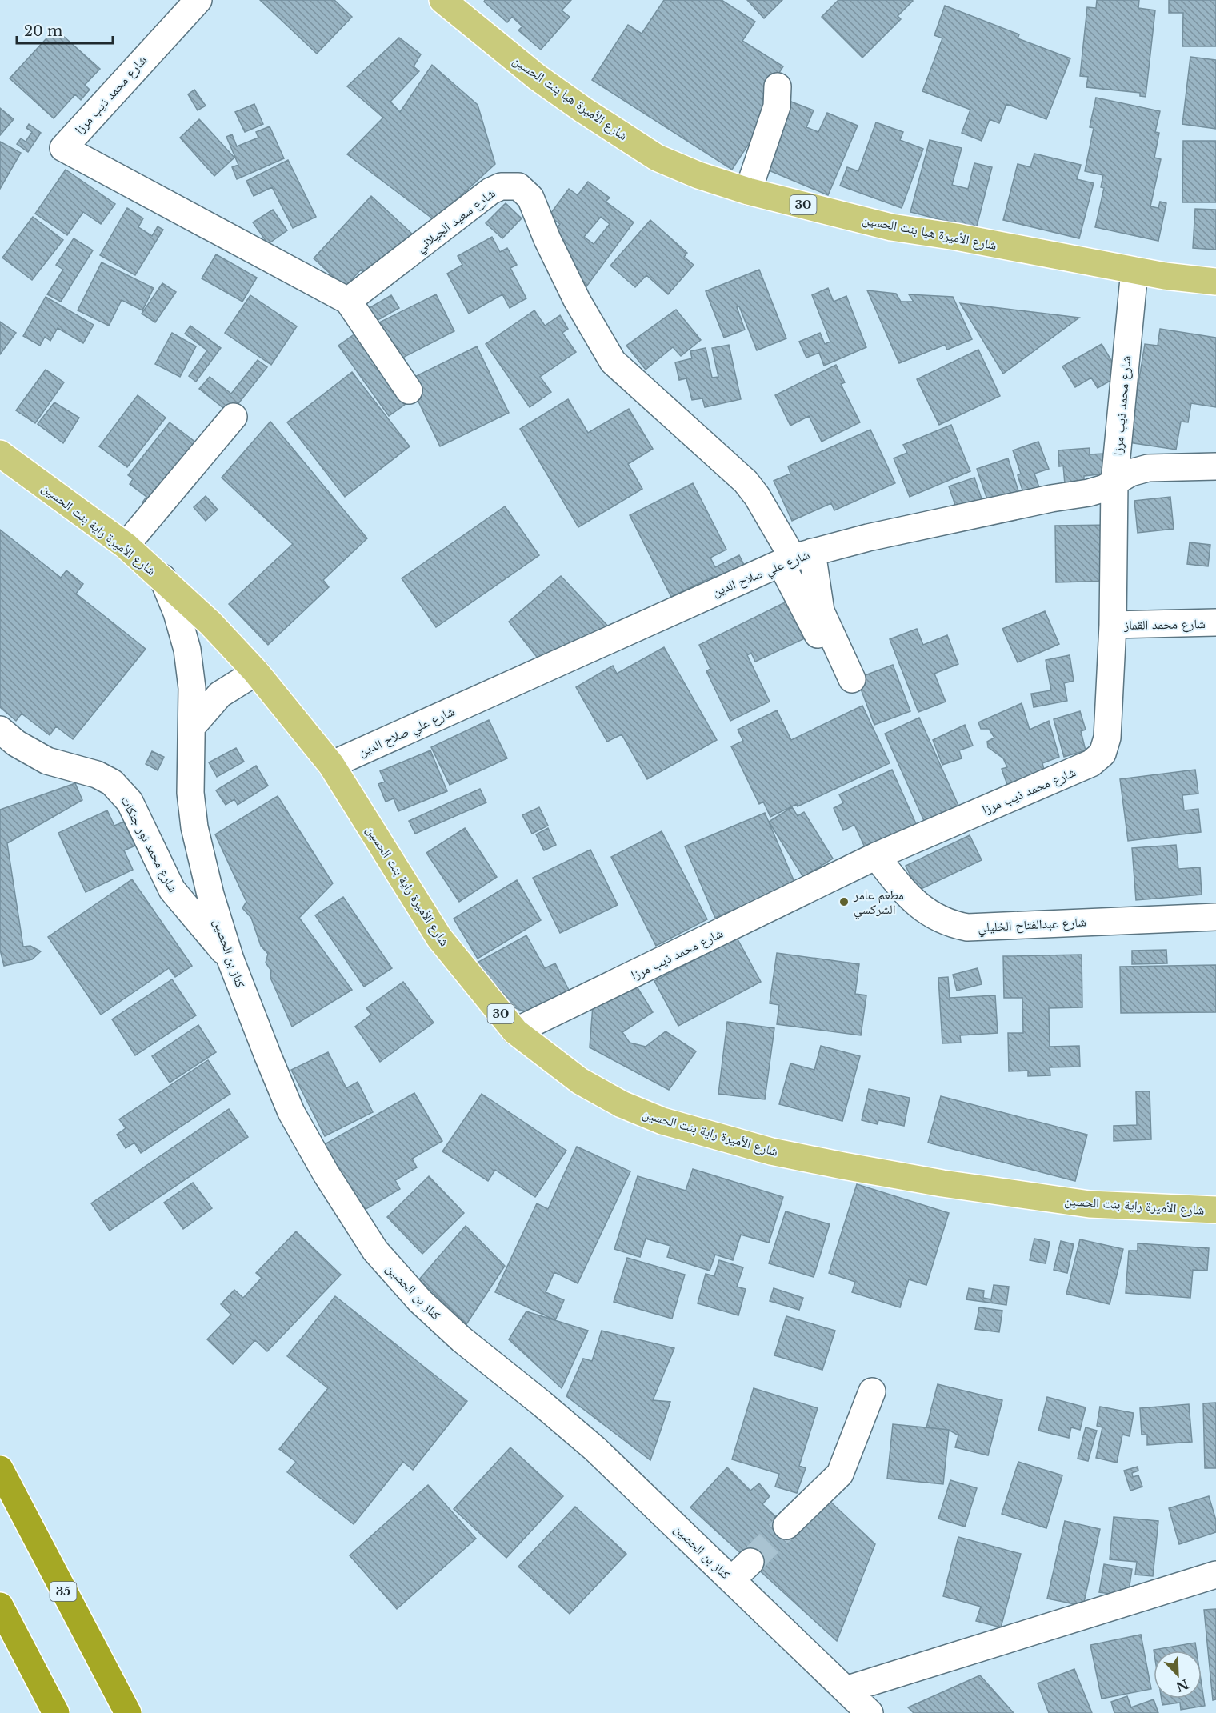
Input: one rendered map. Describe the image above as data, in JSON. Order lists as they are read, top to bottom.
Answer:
{
  "streets": {
    "highway": ["35"],
    "main road": ["شارع الأميرة هيا بنت الحسين", "30", "شارع الأميرة راية بنت الحسين"],
    "street": [
      "شارع محمد ذيب مرزا",
      "شارع سعيد الجيلاني",
      "شارع علي صلاح الدين",
      "شارع محمد القماز",
      "شارع محمد نور جنكات",
      "شارع عبدالفتاح الخليلي",
      "كناز بن الحصين"
    ]
  },
  "crossings": [
    ["شارع محمد ذيب مرزا", "شارع الأميرة هيا بنت الحسين"],
    ["شارع محمد ذيب مرزا", "شارع سعيد الجيلاني"],
    ["شارع محمد ذيب مرزا", "شارع الأميرة راية بنت الحسين"],
    ["شارع محمد ذيب مرزا", "شارع علي صلاح الدين"],
    ["شارع محمد ذيب مرزا", "شارع محمد القماز"],
    ["شارع محمد ذيب مرزا", "شارع عبدالفتاح الخليلي"],
    ["شارع سعيد الجيلاني", "شارع علي صلاح الدين"],
    ["شارع الأميرة راية بنت الحسين", "شارع علي صلاح الدين"],
    ["شارع الأميرة راية بنت الحسين", "كناز بن الحصين"],
    ["شارع محمد نور جنكات", "كناز بن الحصين"]
  ],
  "places": ["مطعم عامر الشركسي"],
  "scale_bar": "20 m",
  "north": "bottom right"
}
